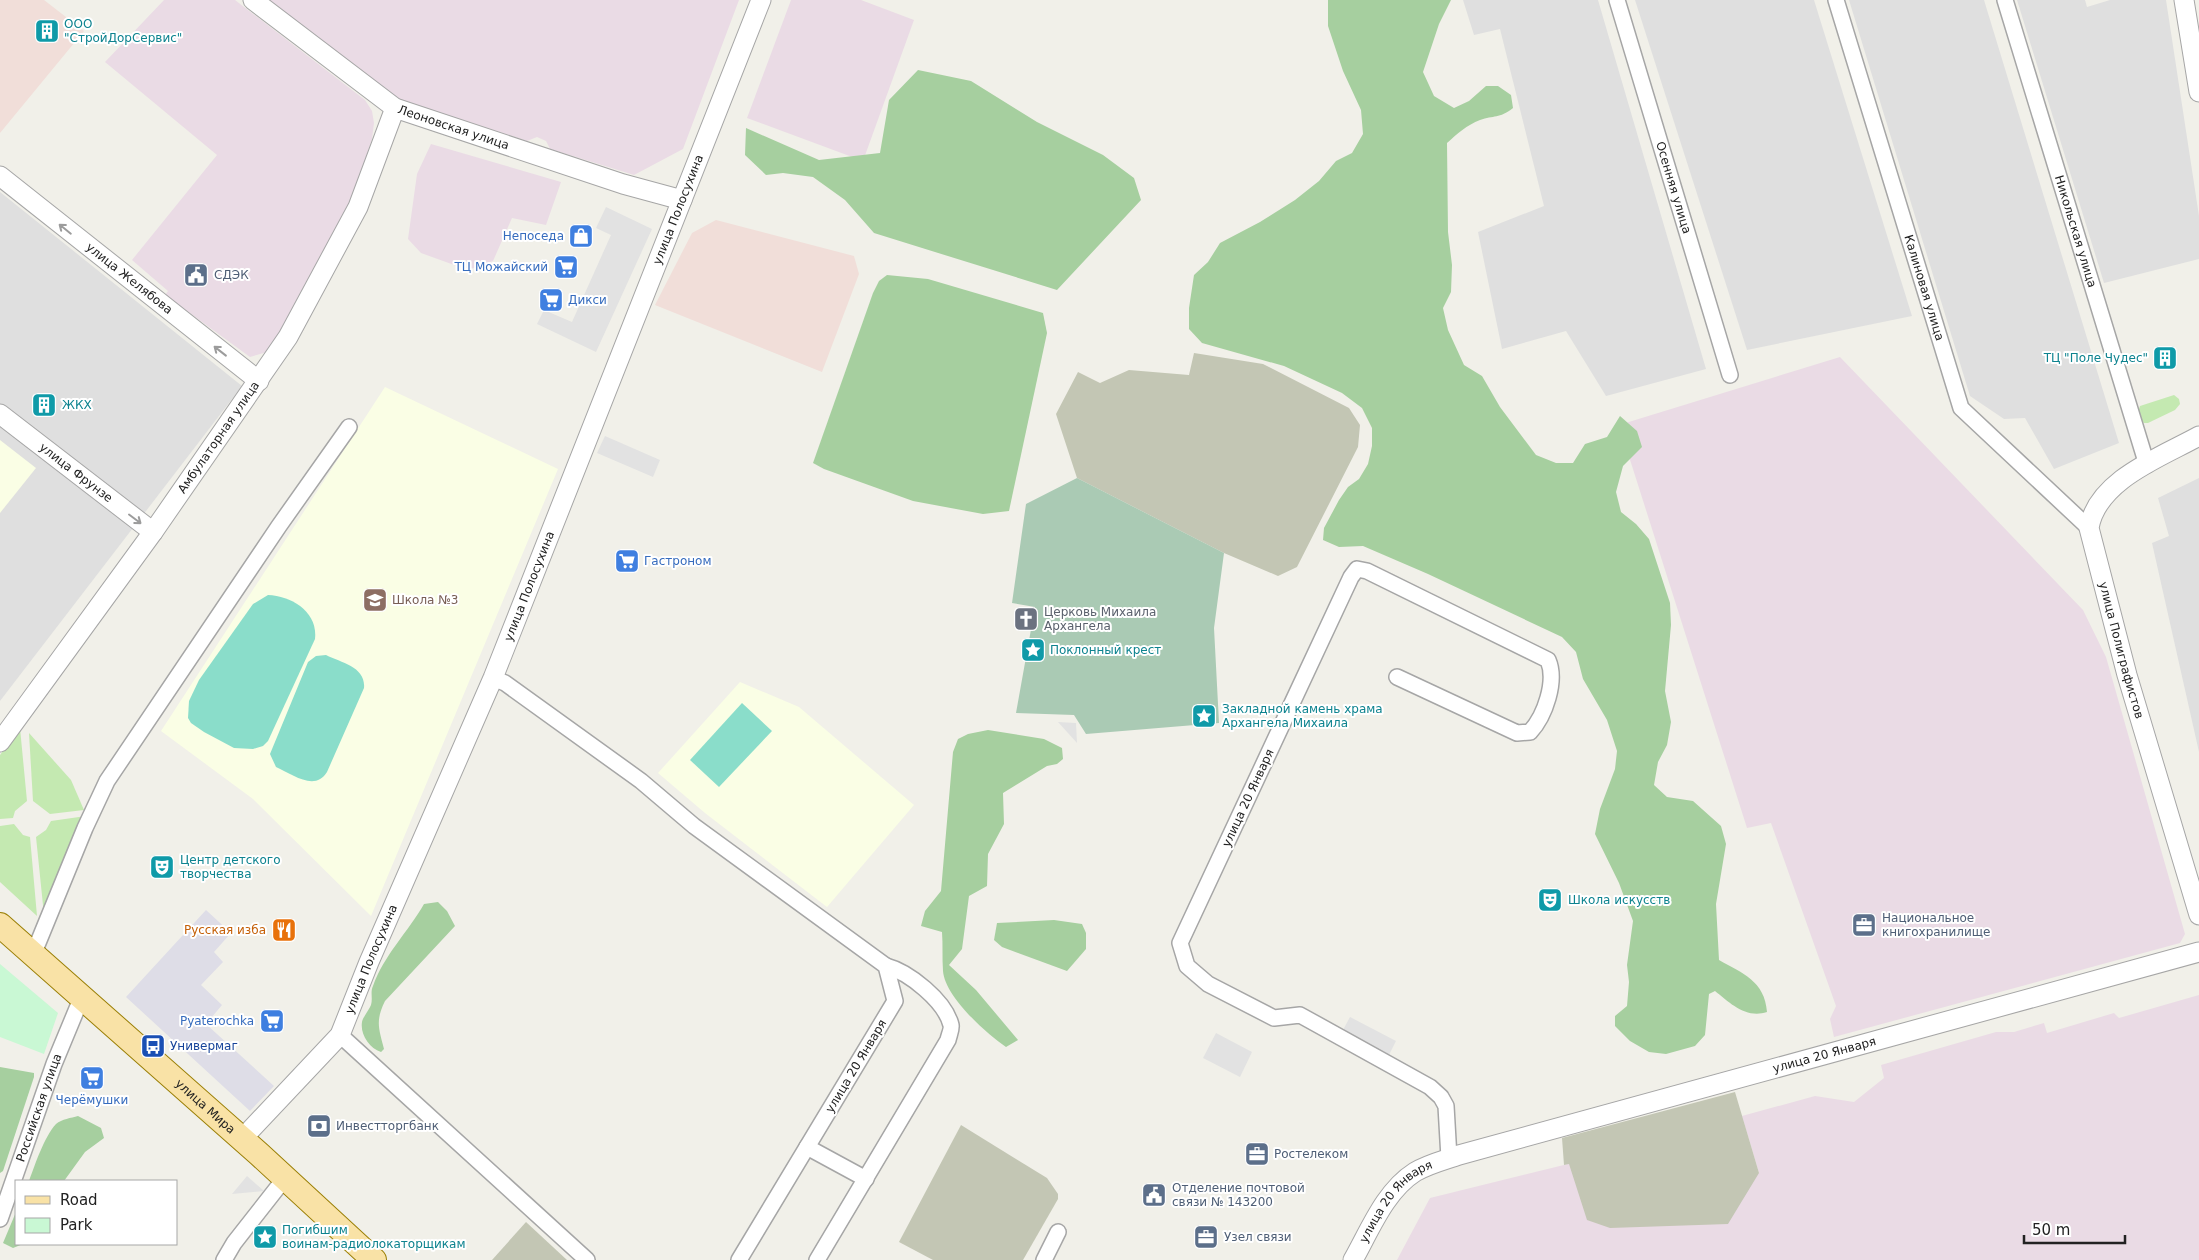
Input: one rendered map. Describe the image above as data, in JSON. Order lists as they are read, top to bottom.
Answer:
{
  "streets": {
    "main road": ["улица Мира"],
    "street": [
      "Леоновская улица",
      "Осенняя улица",
      "улица Полосухина",
      "Никольская улица",
      "улица Желябова",
      "Калиновая улица",
      "Амбулаторная улица",
      "улица Фрунзе",
      "улица Полиграфистов",
      "улица 20 Января",
      "Российская улица"
    ]
  },
  "crossings": [
    ["Леоновская улица", "улица Полосухина"],
    ["Леоновская улица", "Амбулаторная улица"],
    ["улица Полосухина", "улица Мира"],
    ["улица Желябова", "Амбулаторная улица"],
    ["Калиновая улица", "улица Полиграфистов"],
    ["Амбулаторная улица", "улица Фрунзе"],
    ["улица Мира", "Российская улица"]
  ],
  "one_way": ["улица Желябова", "улица Фрунзе"],
  "places": {
    "building": ["ООО \"СтройДорСервис\"", "ТЦ \"Поле Чудес\"", "ЖКХ"],
    "shop": ["Непоседа"],
    "supermarket": [
      "ТЦ Можайский",
      "Дикси",
      "Гастроном",
      "Pyaterochka",
      "Черёмушки"
    ],
    "public building": ["СДЭК", "Отделение почтовой связи № 143200"],
    "school or university": ["Школа №3"],
    "church": ["Церковь Михаила Архангела"],
    "place": ["Поклонный крест", "Закладной камень храма Архангела Михаила", "Погибшим воинам-радиолокаторщикам"],
    "theatre": ["Центр детского творчества", "Школа искусств"],
    "office": ["Национальное книгохранилище", "Ростелеком", "Узел связи"],
    "restaurant": ["Русская изба"],
    "bus stop": ["Универмаг"],
    "bank": ["Инвестторгбанк"]
  },
  "legend": ["Road", "Park"],
  "scale_bar": "50 m"
}
